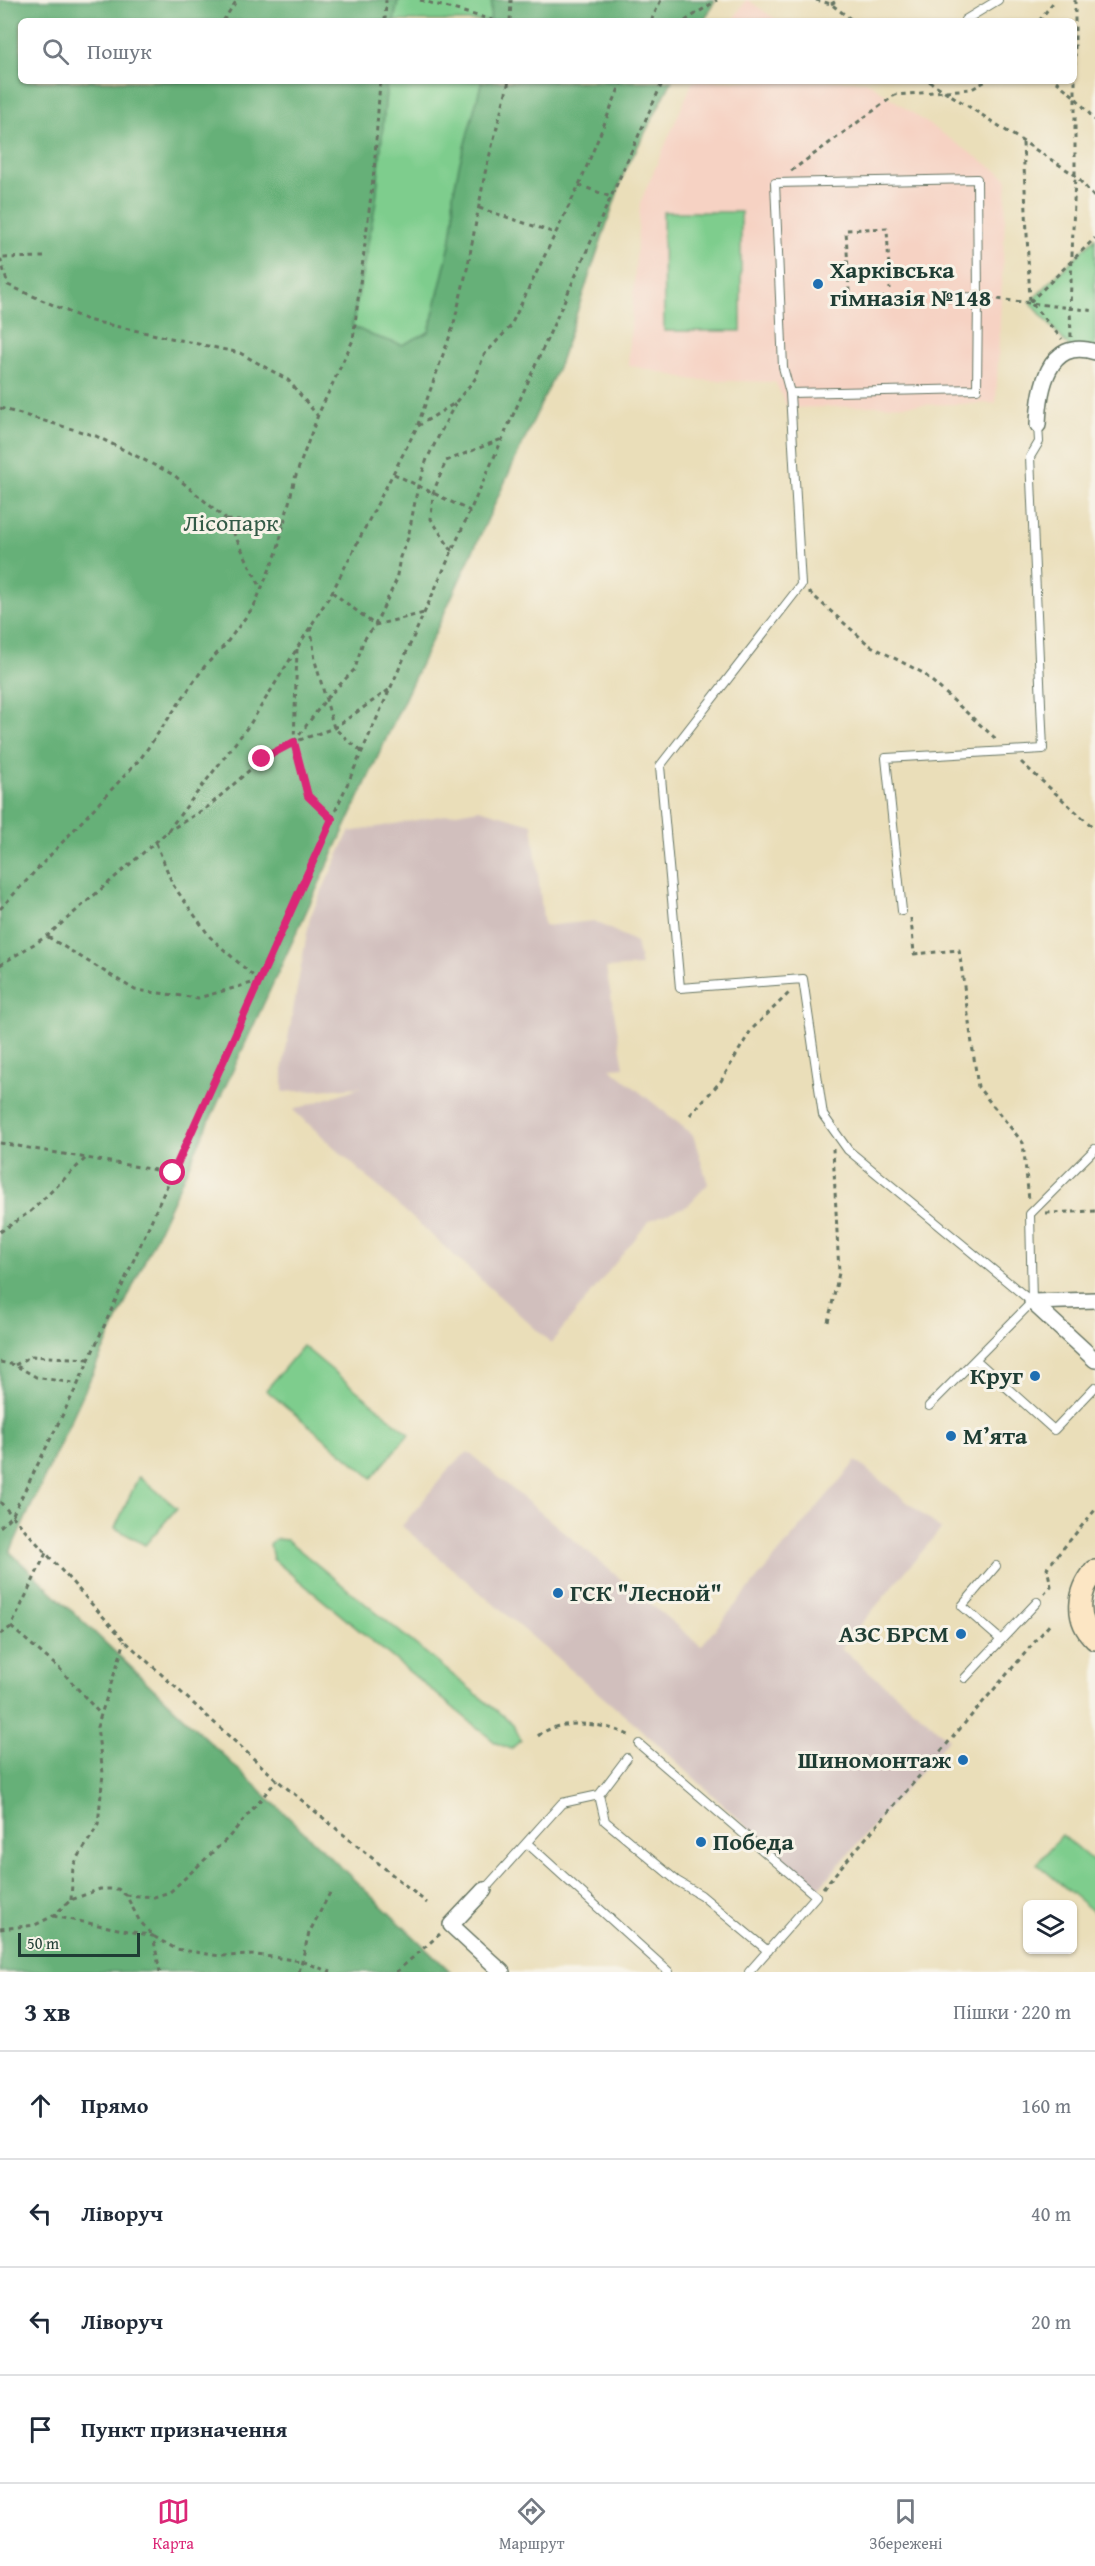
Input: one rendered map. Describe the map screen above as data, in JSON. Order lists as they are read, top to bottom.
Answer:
{
  "parks": ["Лісопарк"],
  "places": [
    "Харківська гімназія №148",
    "Круг",
    "Мʼята",
    "ГСК \"Лесной\"",
    "АЗС БРСМ",
    "Шиномонтаж",
    "Победа"
  ],
  "scale_bar": "50 m",
  "page": {
    "search": "Пошук",
    "scale": "50 m",
    "heading": ["3 хв", "Пішки · 220 m"],
    "list": [
      ["Прямо", "160 m"],
      ["Ліворуч", "40 m"],
      ["Ліворуч", "20 m"],
      "Пункт призначення"
    ],
    "nav": ["Карта", "Маршрут", "Збережені"]
  }
}
